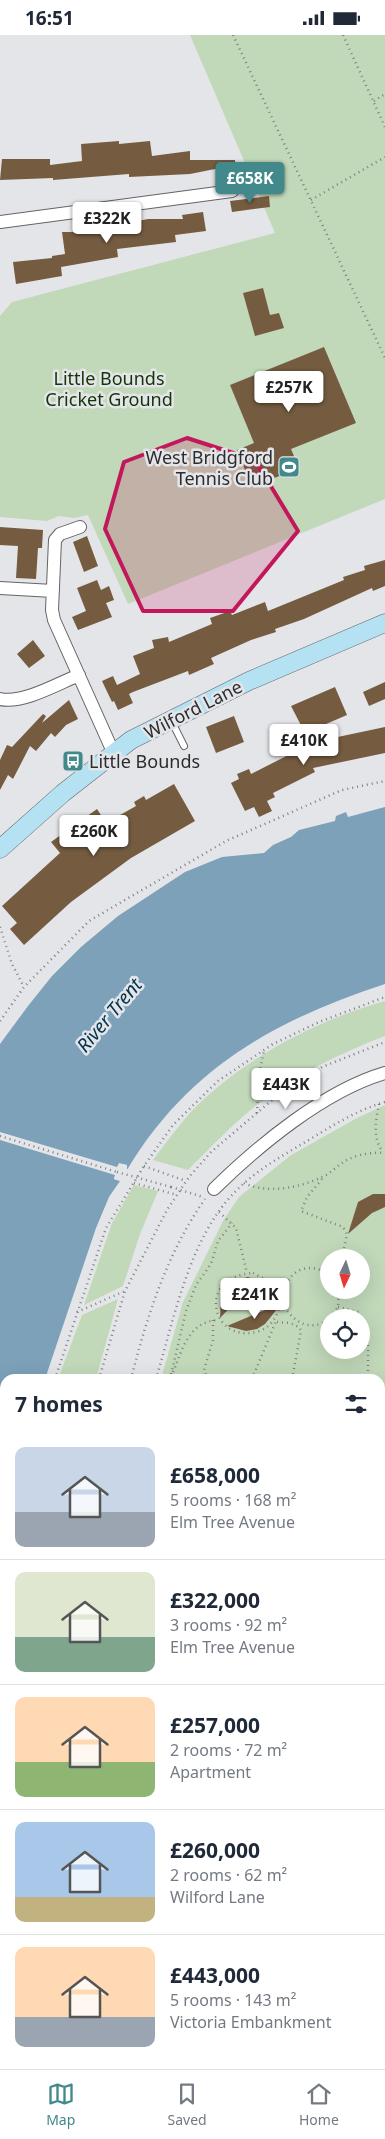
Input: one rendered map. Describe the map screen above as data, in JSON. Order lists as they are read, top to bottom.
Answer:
{
  "streets": {
    "main road": ["Wilford Lane"]
  },
  "water": ["River Trent"],
  "parks": ["Little Bounds Cricket Ground"],
  "places": {
    "sports": ["West Bridgford Tennis Club"],
    "bus stop": ["Little Bounds"]
  },
  "north": "bottom",
  "page": {
    "status": "16:51",
    "price": [
      "£658K",
      "£322K",
      "£257K",
      "£410K",
      "£260K",
      "£443K",
      "£241K"
    ],
    "heading": "7 homes",
    "list": [
      {
        "name": "£658,000",
        "note": "5 rooms · 168 m² · Elm Tree Avenue"
      },
      {
        "name": "£322,000",
        "note": "3 rooms · 92 m² · Elm Tree Avenue"
      },
      {
        "name": "£257,000",
        "note": "2 rooms · 72 m² · Apartment"
      },
      {
        "name": "£260,000",
        "note": "2 rooms · 62 m² · Wilford Lane"
      },
      {
        "name": "£443,000",
        "note": "5 rooms · 143 m² · Victoria Embankment"
      }
    ],
    "tabs": ["Map", "Saved", "Home"]
  }
}
